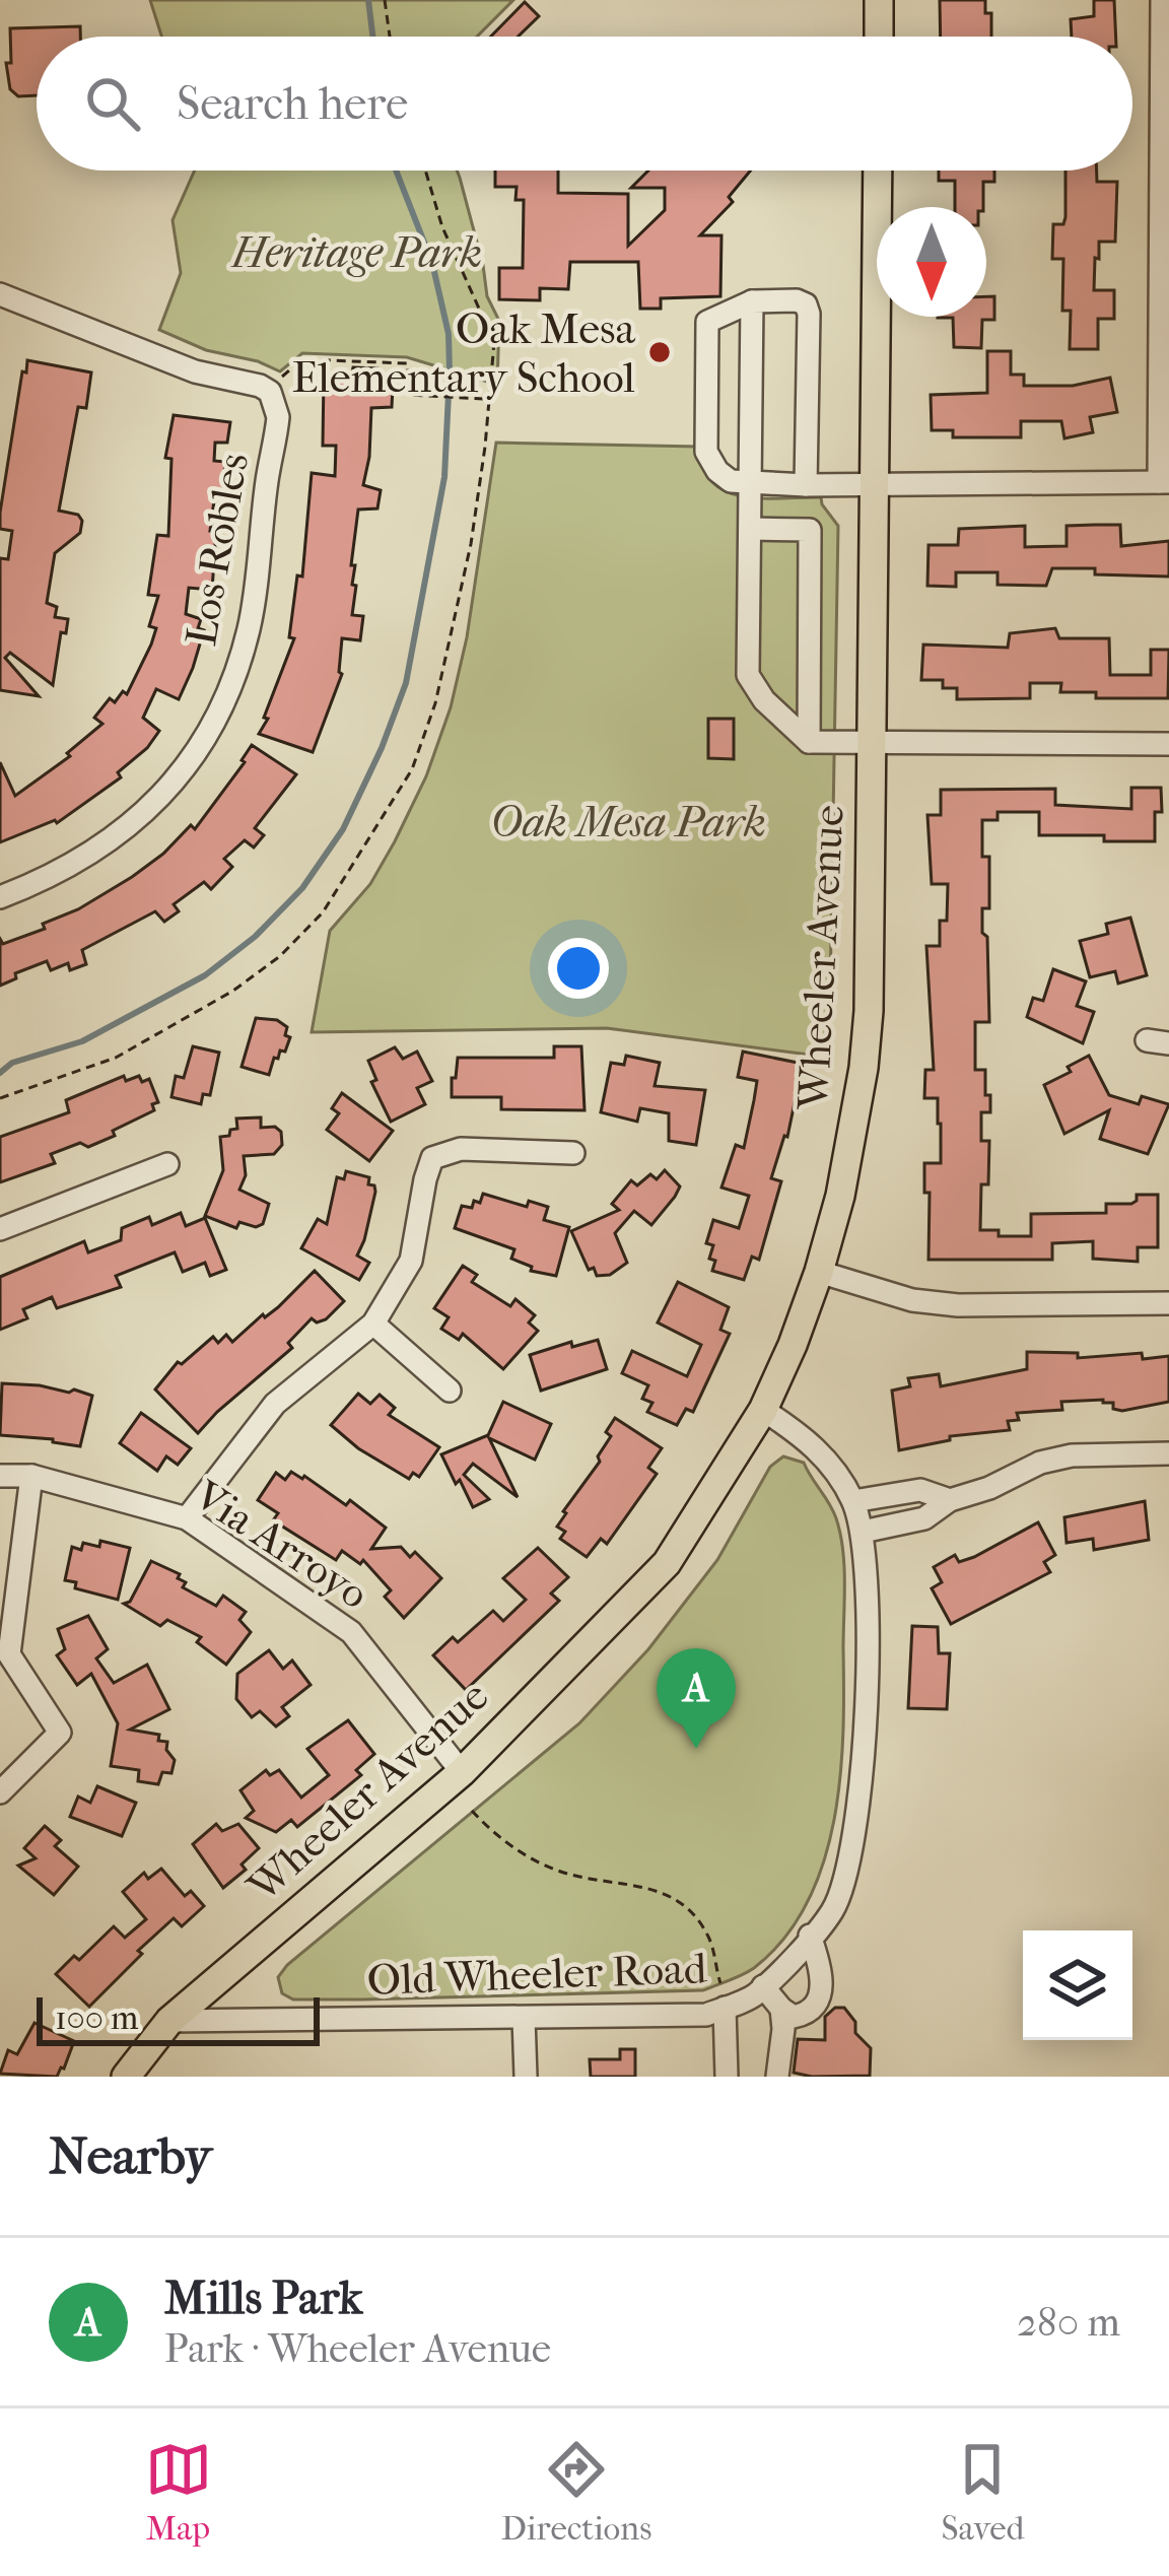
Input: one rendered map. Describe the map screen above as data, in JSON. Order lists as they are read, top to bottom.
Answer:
{
  "streets": {
    "main road": ["Wheeler Avenue"],
    "street": ["Los Robles", "Via Arroyo", "Old Wheeler Road"]
  },
  "crossings": [
    ["Wheeler Avenue", "Via Arroyo"],
    ["Wheeler Avenue", "Old Wheeler Road"]
  ],
  "parks": ["Heritage Park", "Oak Mesa Park"],
  "places": ["Oak Mesa Elementary School"],
  "scale_bar": "100 m",
  "north": "bottom",
  "page": {
    "search": "Search here",
    "pins": "A",
    "scale": "100 m",
    "heading": "Nearby",
    "list": [
      {
        "mark": "A",
        "name": "Mills Park",
        "note": "Park · Wheeler Avenue",
        "value": "280 m"
      }
    ],
    "nav": ["Map", "Directions", "Saved"]
  }
}
